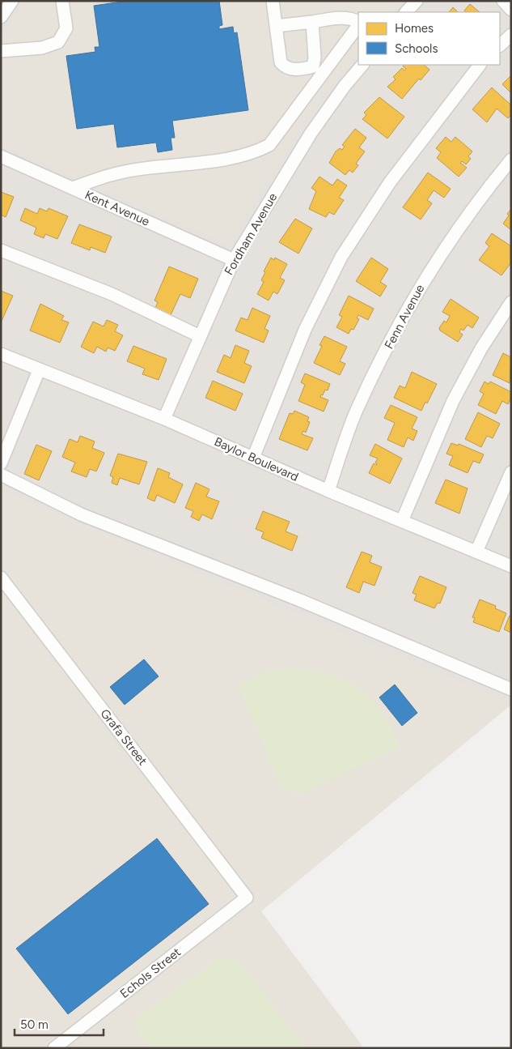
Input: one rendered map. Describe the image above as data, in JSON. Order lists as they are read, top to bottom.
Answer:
{
  "streets": {
    "street": [
      "Kent Avenue",
      "Fordham Avenue",
      "Fenn Avenue",
      "Baylor Boulevard",
      "Grafa Street",
      "Echols Street"
    ]
  },
  "crossings": [
    ["Kent Avenue", "Fordham Avenue"],
    ["Fordham Avenue", "Baylor Boulevard"],
    ["Fenn Avenue", "Baylor Boulevard"],
    ["Grafa Street", "Echols Street"]
  ],
  "legend": ["Homes", "Schools"],
  "scale_bar": "50 m"
}
